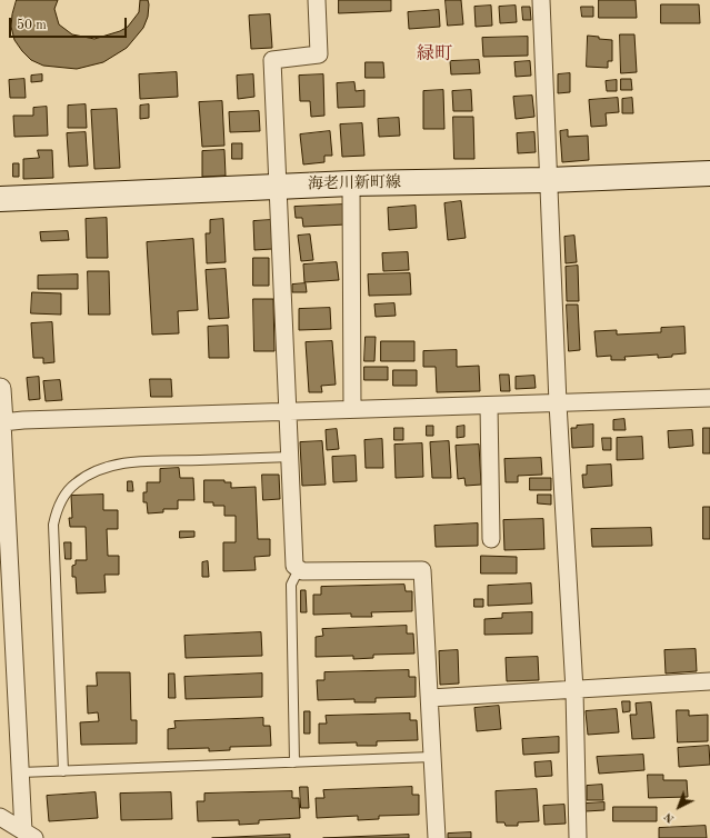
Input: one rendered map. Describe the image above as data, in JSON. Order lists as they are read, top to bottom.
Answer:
{
  "streets": {
    "main road": ["海老川新町線"]
  },
  "districts": ["緑町"],
  "scale_bar": "50 m",
  "north": "bottom left"
}
